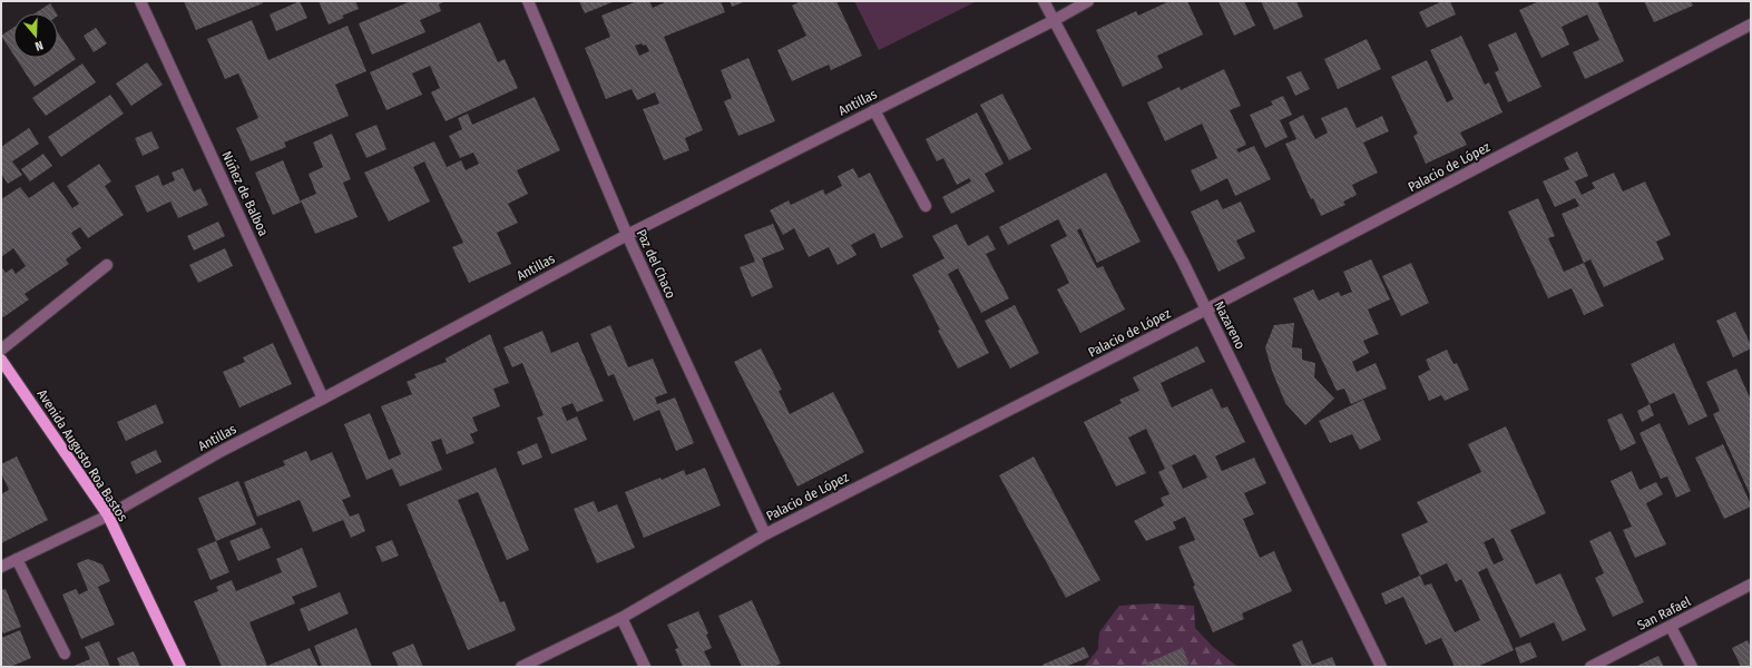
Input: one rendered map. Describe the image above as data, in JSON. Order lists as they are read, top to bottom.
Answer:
{
  "streets": {
    "main road": ["Avenida Augusto Roa Bastos"],
    "street": [
      "Antillas",
      "Palacio de López",
      "Núñez de Balboa",
      "Paz del Chaco",
      "Nazareno",
      "San Rafael"
    ]
  },
  "crossings": [
    ["Antillas", "Núñez de Balboa"],
    ["Antillas", "Paz del Chaco"],
    ["Antillas", "Nazareno"],
    ["Antillas", "Avenida Augusto Roa Bastos"],
    ["Palacio de López", "Paz del Chaco"],
    ["Palacio de López", "Nazareno"]
  ],
  "north": "bottom"
}
